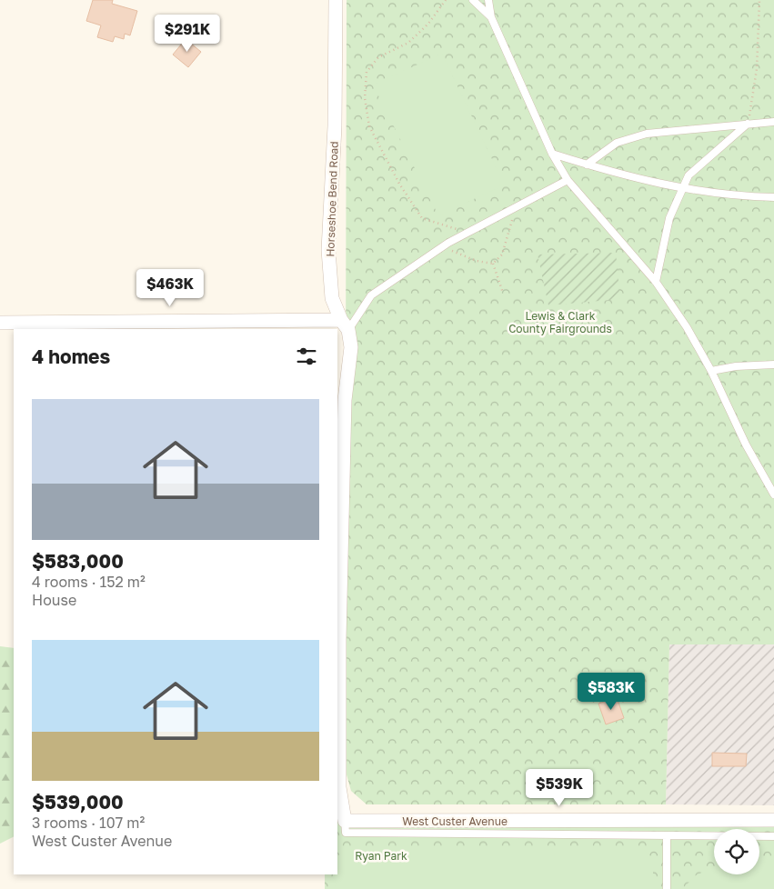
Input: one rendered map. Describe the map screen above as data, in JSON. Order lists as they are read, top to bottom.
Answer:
{
  "streets": {
    "street": ["Horseshoe Bend Road", "West Custer Avenue"]
  },
  "parks": ["Lewis & Clark County Fairgrounds", "Ryan Park"],
  "page": {
    "price": [
      "$291K",
      "$463K",
      "$583K",
      "$539K"
    ],
    "heading": "4 homes",
    "list": [
      {
        "name": "$583,000",
        "note": "4 rooms · 152 m² · House"
      },
      {
        "name": "$539,000",
        "note": "3 rooms · 107 m² · West Custer Avenue"
      }
    ]
  }
}
